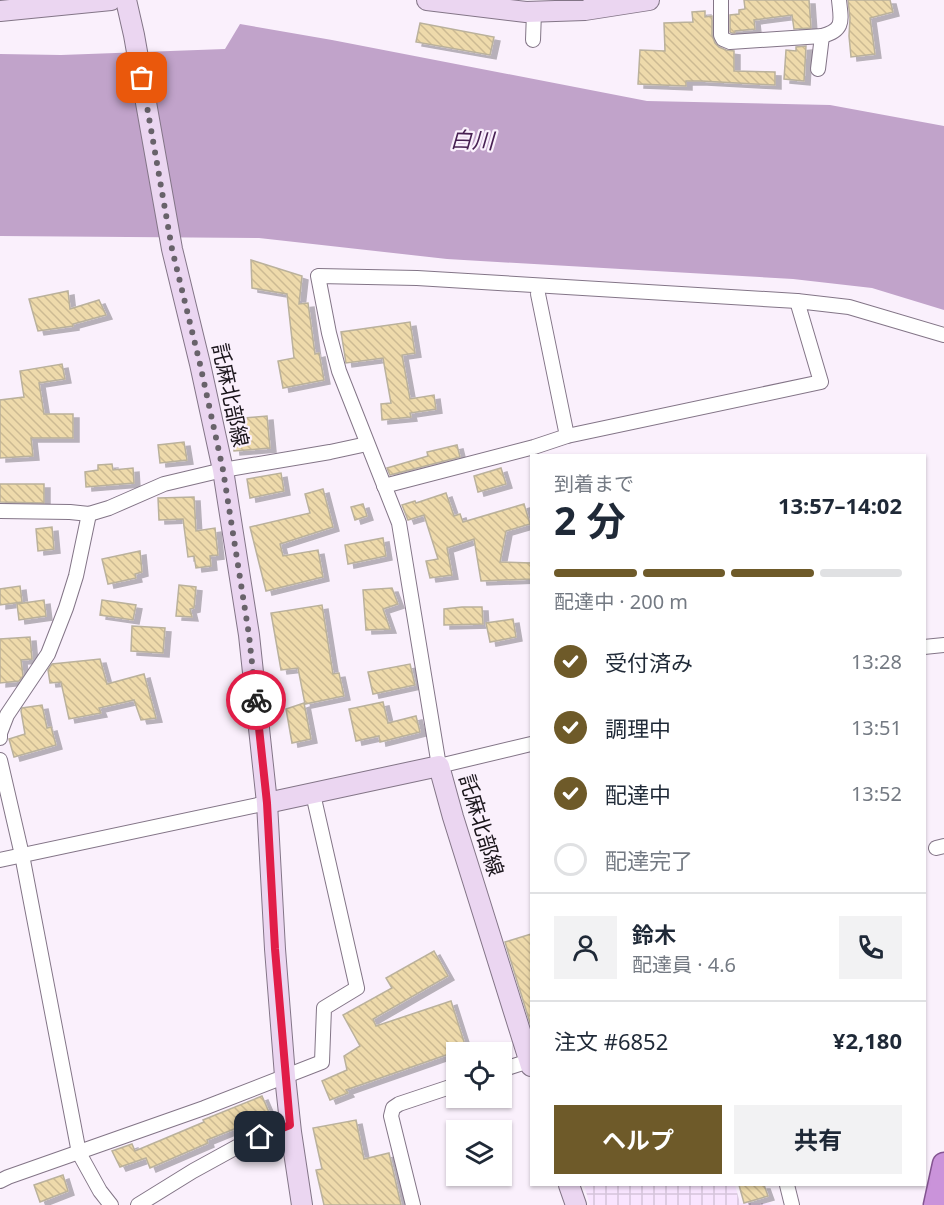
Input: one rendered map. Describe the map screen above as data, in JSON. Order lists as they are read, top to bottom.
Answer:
{
  "streets": {
    "main road": ["託麻北部線"]
  },
  "water": ["白川"],
  "page": {
    "heading": ["2 分", "到着まで", "13:57–14:02"],
    "panel": [
      "鈴木",
      "配達員 · 4.6",
      "注文 #6852",
      "¥2,180"
    ],
    "bar": "配達中 · 200 m",
    "list": [
      ["受付済み", "13:28"],
      ["調理中", "13:51"],
      ["配達中", "13:52"],
      "配達完了"
    ],
    "buttons": ["ヘルプ", "共有"]
  }
}
